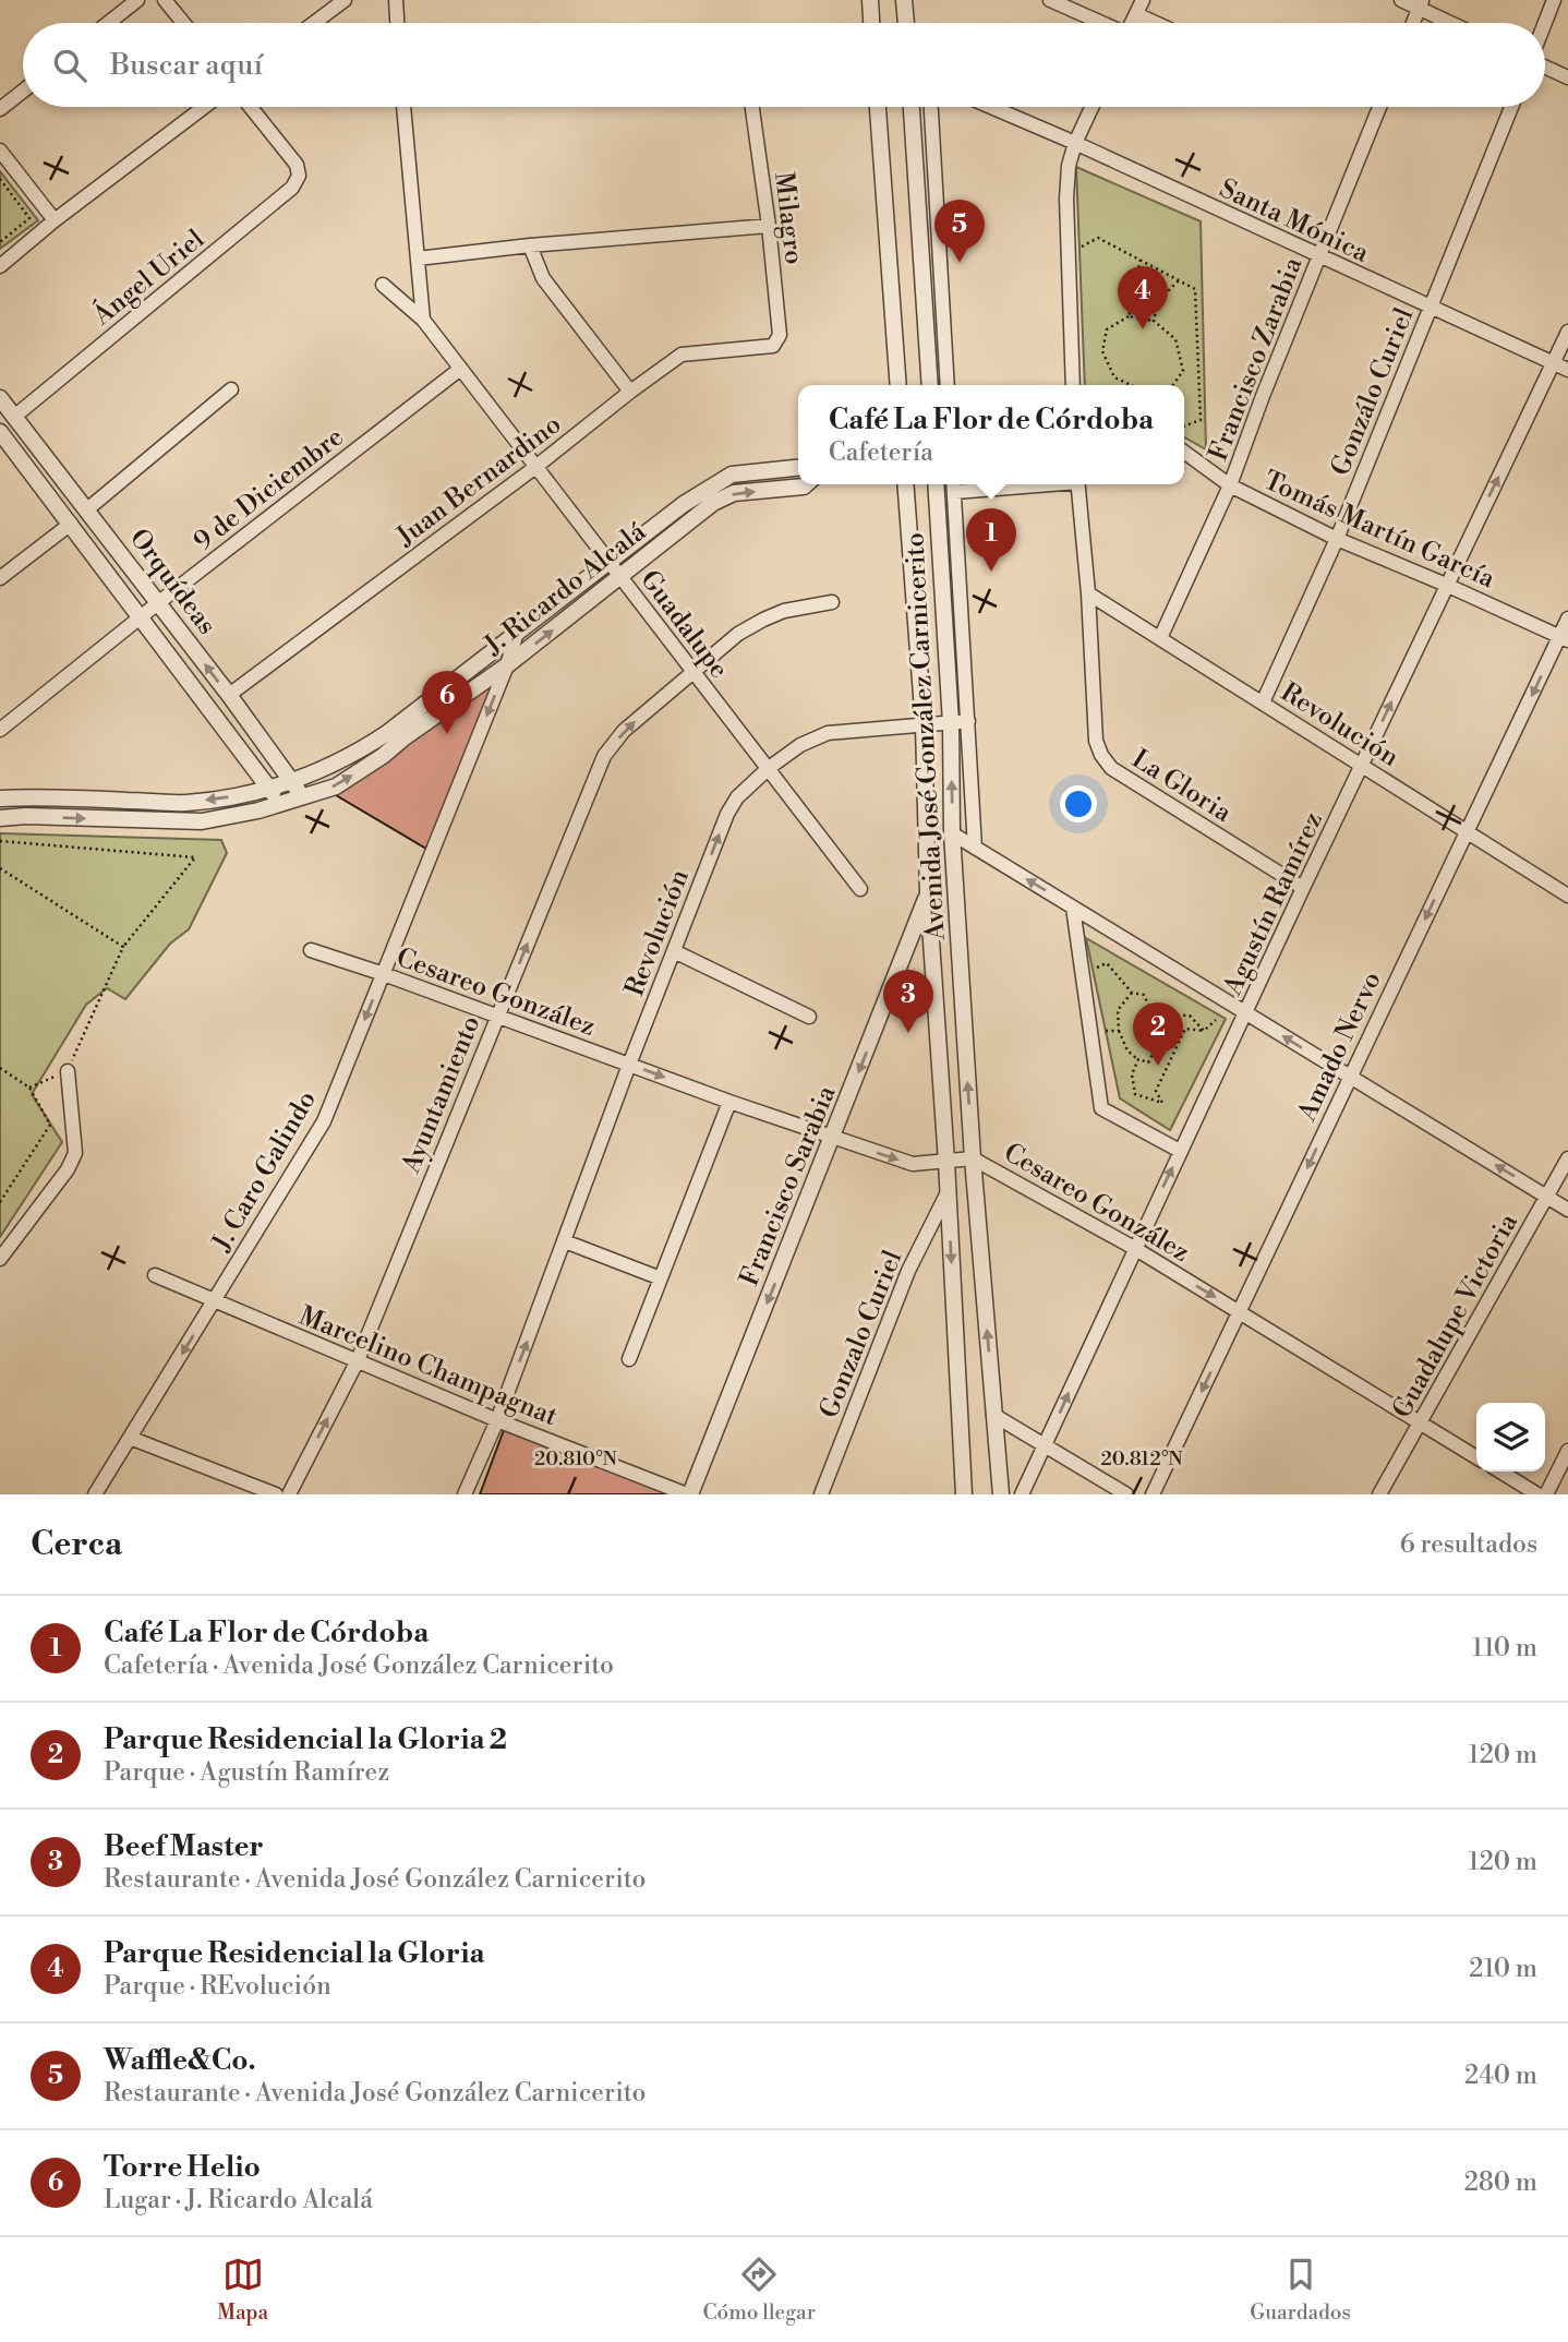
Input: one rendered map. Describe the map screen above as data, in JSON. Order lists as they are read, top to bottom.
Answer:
{
  "streets": {
    "street": [
      "Milagro",
      "Santa Mónica",
      "Ángel Uriel",
      "Francisco Zarabia",
      "Gonzálo Curiel",
      "Juan Bernardino",
      "9 de Diciembre",
      "Tomás Martín García",
      "Orquídeas",
      "J. Ricardo Alcalá",
      "Guadalupe",
      "Revolución",
      "Avenida José González Carnicerito",
      "La Gloria",
      "Agustín Ramírez",
      "Cesareo González",
      "Amado Nervo",
      "Ayuntamiento",
      "J. Caro Galindo",
      "Francisco Sarabia",
      "Guadalupe Victoria",
      "Gonzalo Curiel",
      "Marcelino Champagnat"
    ]
  },
  "crossings": [
    ["Milagro", "Juan Bernardino"],
    ["Santa Mónica", "Francisco Zarabia"],
    ["Santa Mónica", "Gonzálo Curiel"],
    ["Santa Mónica", "Agustín Ramírez"],
    ["Ángel Uriel", "Orquídeas"],
    ["Francisco Zarabia", "Tomás Martín García"],
    ["Francisco Zarabia", "Revolución"],
    ["Gonzálo Curiel", "Tomás Martín García"],
    ["Gonzálo Curiel", "Revolución"],
    ["Juan Bernardino", "Orquídeas"],
    ["Juan Bernardino", "Guadalupe"],
    ["9 de Diciembre", "Orquídeas"],
    ["9 de Diciembre", "Guadalupe"],
    ["Tomás Martín García", "Agustín Ramírez"],
    ["Tomás Martín García", "Amado Nervo"],
    ["Orquídeas", "J. Ricardo Alcalá"],
    ["J. Ricardo Alcalá", "Guadalupe"],
    ["J. Ricardo Alcalá", "J. Caro Galindo"],
    ["Guadalupe", "Revolución"],
    ["Guadalupe", "Ayuntamiento"],
    ["Revolución", "Avenida José González Carnicerito"],
    ["Revolución", "La Gloria"],
    ["Revolución", "Agustín Ramírez"],
    ["Revolución", "Cesareo González"],
    ["Revolución", "Amado Nervo"],
    ["Revolución", "Marcelino Champagnat"],
    ["Avenida José González Carnicerito", "Cesareo González"],
    ["Avenida José González Carnicerito", "Francisco Sarabia"],
    ["Avenida José González Carnicerito", "Gonzalo Curiel"],
    ["La Gloria", "Agustín Ramírez"],
    ["Agustín Ramírez", "Cesareo González"],
    ["Cesareo González", "Amado Nervo"],
    ["Cesareo González", "Ayuntamiento"],
    ["Cesareo González", "J. Caro Galindo"],
    ["Cesareo González", "Francisco Sarabia"],
    ["Cesareo González", "Guadalupe Victoria"],
    ["Ayuntamiento", "Marcelino Champagnat"],
    ["J. Caro Galindo", "Marcelino Champagnat"],
    ["Francisco Sarabia", "Marcelino Champagnat"]
  ],
  "one_way": [
    "Agustín Ramírez",
    "Amado Nervo",
    "Ayuntamiento",
    "J. Caro Galindo"
  ],
  "page": {
    "search": "Buscar aquí",
    "pins": [
      "5",
      "4",
      "1",
      "6",
      "3",
      "2"
    ],
    "popup": ["Café La Flor de Córdoba", "Cafetería"],
    "heading": ["Cerca", "6 resultados"],
    "list": [
      {
        "mark": "1",
        "name": "Café La Flor de Córdoba",
        "note": "Cafetería · Avenida José González Carnicerito",
        "value": "110 m"
      },
      {
        "mark": "2",
        "name": "Parque Residencial la Gloria 2",
        "note": "Parque · Agustín Ramírez",
        "value": "120 m"
      },
      {
        "mark": "3",
        "name": "Beef Master",
        "note": "Restaurante · Avenida José González Carnicerito",
        "value": "120 m"
      },
      {
        "mark": "4",
        "name": "Parque Residencial la Gloria",
        "note": "Parque · REvolución",
        "value": "210 m"
      },
      {
        "mark": "5",
        "name": "Waffle&Co.",
        "note": "Restaurante · Avenida José González Carnicerito",
        "value": "240 m"
      },
      {
        "mark": "6",
        "name": "Torre Helio",
        "note": "Lugar · J. Ricardo Alcalá",
        "value": "280 m"
      }
    ],
    "nav": ["Mapa", "Cómo llegar", "Guardados"]
  },
  "coordinates": ["20.810°N", "20.812°N"]
}
